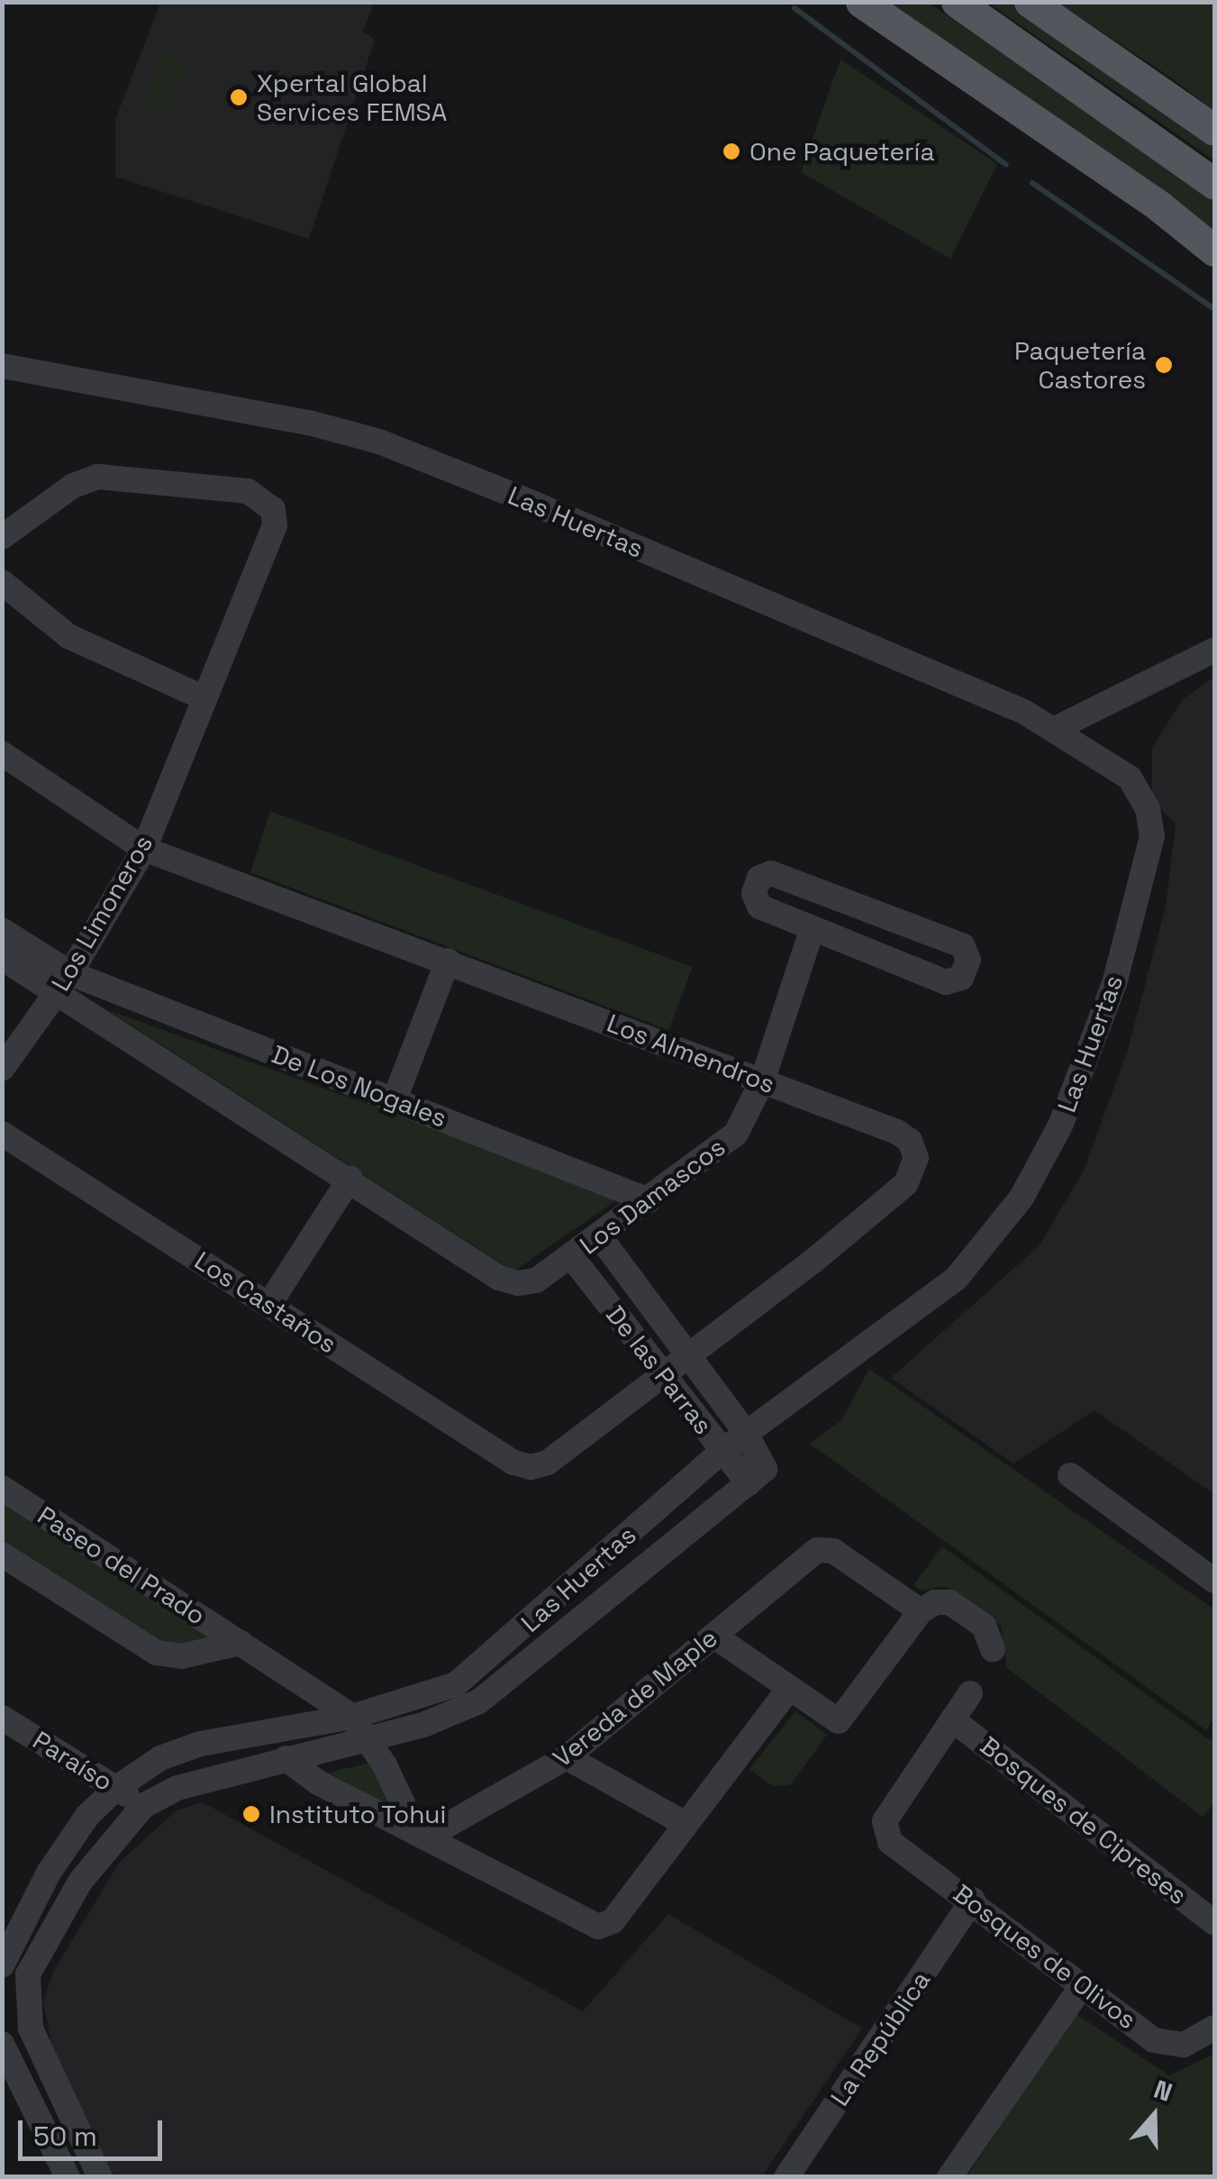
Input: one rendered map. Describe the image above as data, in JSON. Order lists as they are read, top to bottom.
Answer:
{
  "streets": {
    "street": [
      "Las Huertas",
      "Los Limoneros",
      "Los Almendros",
      "De Los Nogales",
      "Los Damascos",
      "Los Castaños",
      "De las Parras",
      "Paseo del Prado",
      "Vereda de Maple",
      "Paraíso",
      "Bosques de Cipreses",
      "Bosques de Olivos",
      "La República"
    ]
  },
  "crossings": [
    ["Las Huertas", "De las Parras"],
    ["Las Huertas", "Paseo del Prado"],
    ["Las Huertas", "Paraíso"],
    ["Los Limoneros", "Los Almendros"],
    ["Los Limoneros", "De Los Nogales"],
    ["Los Almendros", "Los Damascos"],
    ["Los Almendros", "Los Castaños"],
    ["Los Almendros", "De las Parras"],
    ["De Los Nogales", "Los Damascos"],
    ["Los Damascos", "De las Parras"],
    ["Paseo del Prado", "Vereda de Maple"],
    ["Bosques de Cipreses", "Bosques de Olivos"],
    ["Bosques de Olivos", "La República"]
  ],
  "places": [
    "Xpertal Global Services FEMSA",
    "One Paquetería",
    "Paquetería Castores",
    "Instituto Tohui"
  ],
  "scale_bar": "50 m",
  "north": "top"
}
